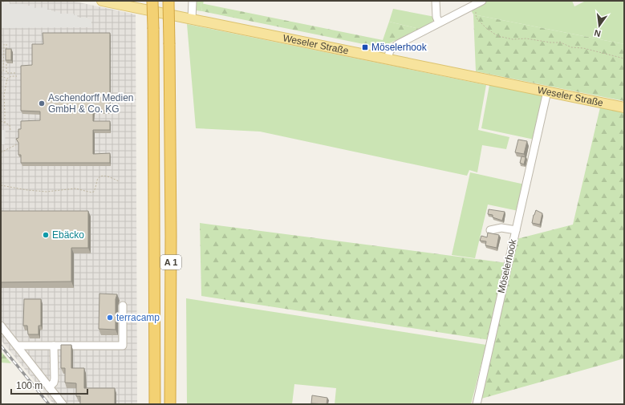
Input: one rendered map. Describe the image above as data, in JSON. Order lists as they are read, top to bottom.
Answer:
{
  "streets": {
    "highway": ["A 1"],
    "main road": ["Weseler Straße"],
    "street": ["Möselerhook"]
  },
  "crossings": [
    ["Weseler Straße", "Möselerhook"]
  ],
  "places": {
    "transit": ["Möselerhook"],
    "other": ["Aschendorff Medien GmbH & Co. KG", "Ebäcko", "terracamp"]
  },
  "scale_bar": "100 m",
  "north": "bottom"
}
